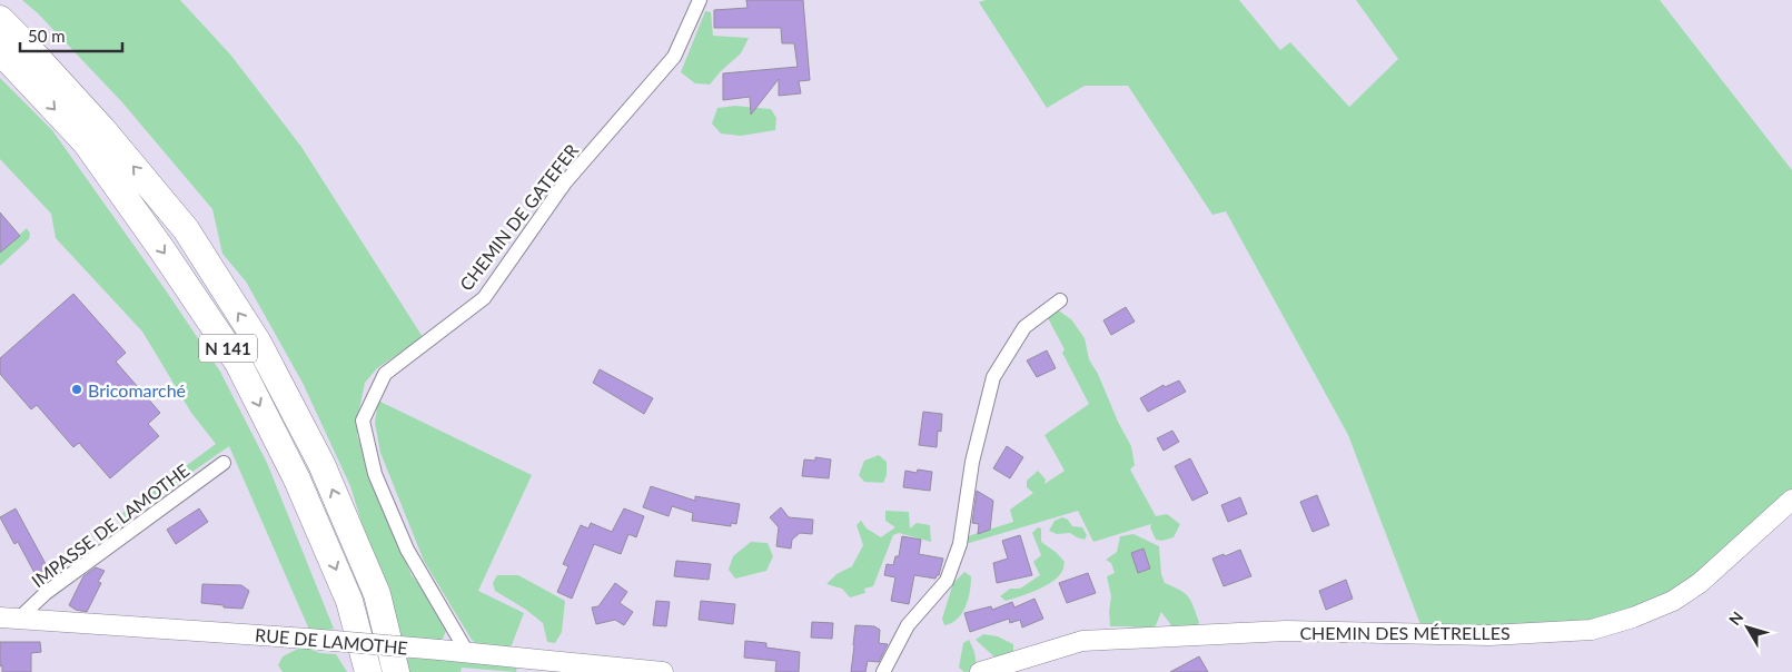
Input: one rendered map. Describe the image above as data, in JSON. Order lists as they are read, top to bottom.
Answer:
{
  "streets": {
    "highway": ["N 141"],
    "street": [
      "CHEMIN DE GATEFER",
      "IMPASSE DE LAMOTHE",
      "CHEMIN DES MÉTRELLES",
      "RUE DE LAMOTHE"
    ]
  },
  "crossings": [
    ["CHEMIN DE GATEFER", "RUE DE LAMOTHE"],
    ["IMPASSE DE LAMOTHE", "RUE DE LAMOTHE"]
  ],
  "places": ["Bricomarché"],
  "scale_bar": "50 m",
  "north": "top left"
}
